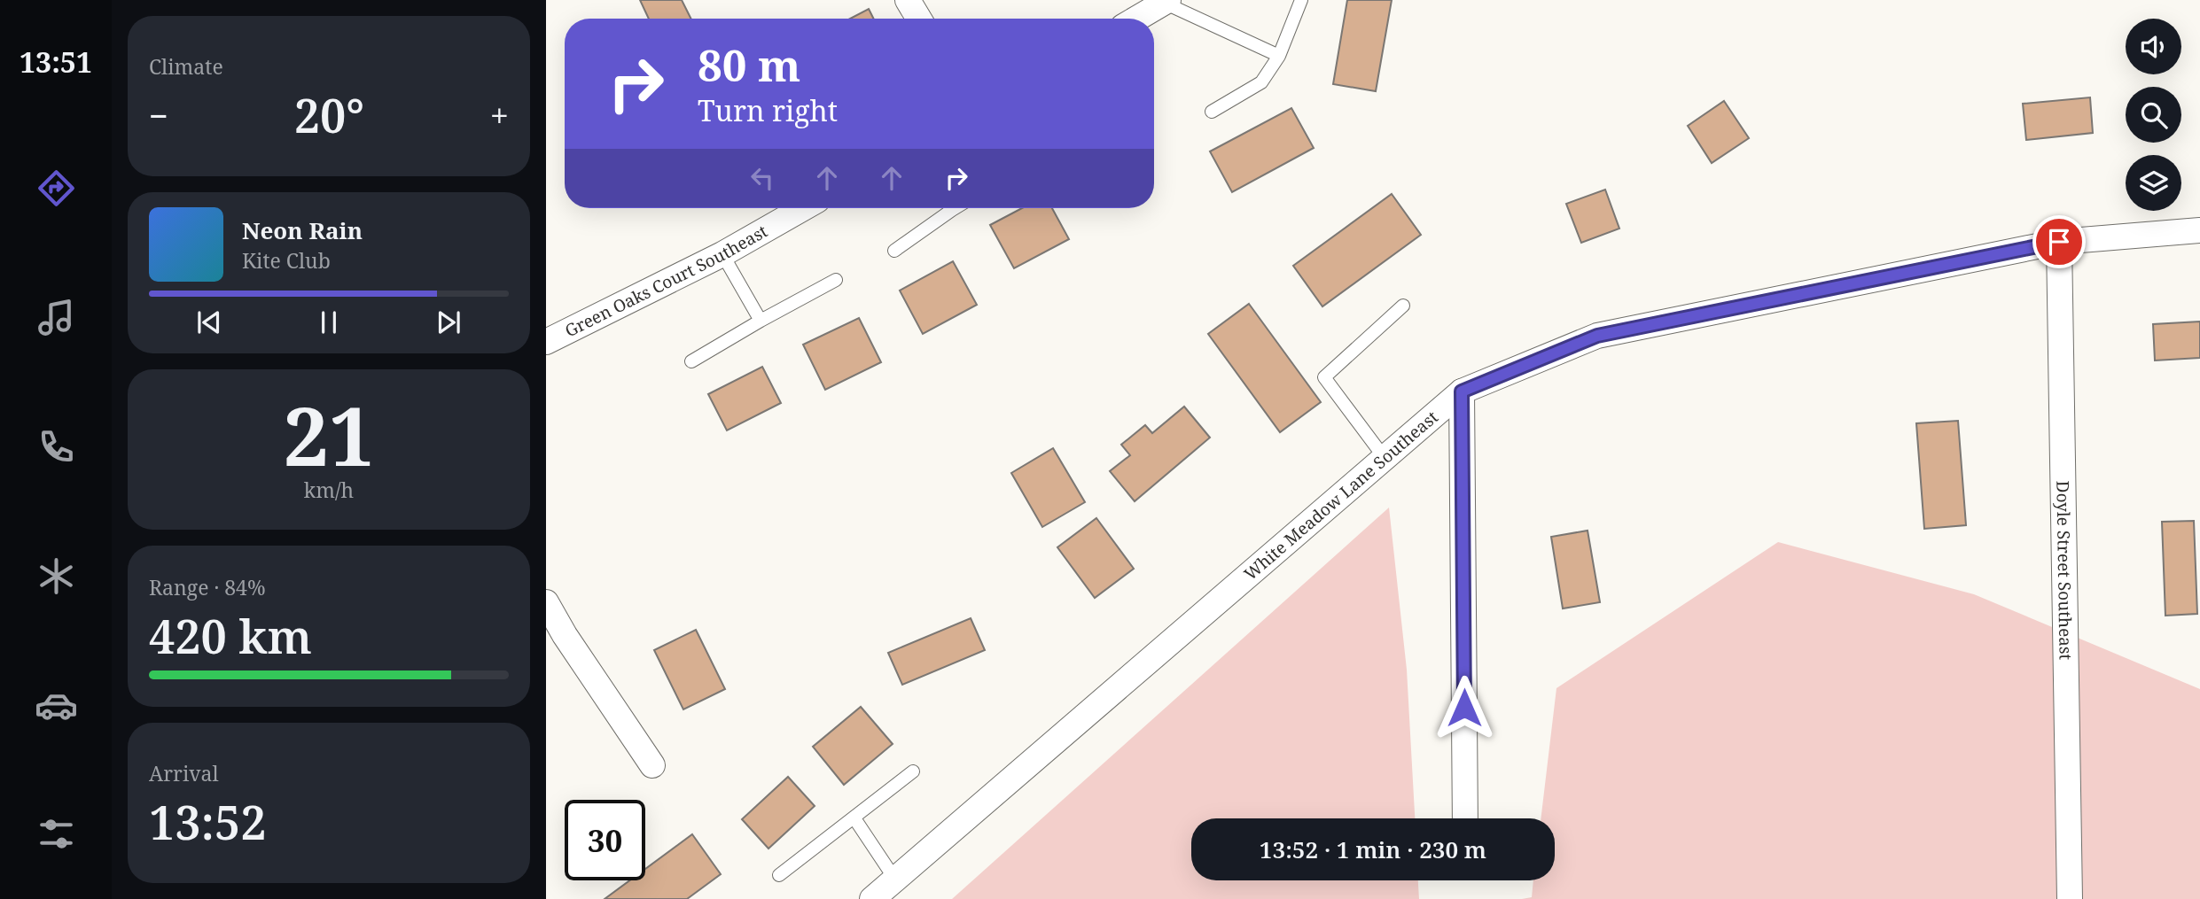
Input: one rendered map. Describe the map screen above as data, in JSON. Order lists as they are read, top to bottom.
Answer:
{
  "streets": {
    "street": ["Green Oaks Court Southeast", "White Meadow Lane Southeast", "Doyle Street Southeast"]
  },
  "crossings": [
    ["White Meadow Lane Southeast", "Doyle Street Southeast"]
  ],
  "page": {
    "tabs": "13:51",
    "tile": [
      "Climate",
      ["21", "km/h"],
      ["Range · 84%", "420 km"],
      ["Arrival", "13:52"]
    ],
    "turn": ["80 m", "Turn right"],
    "heat": ["−", "20°", "+"],
    "song": ["Neon Rain", "Kite Club"],
    "limit": "30",
    "trip": "13:52 · 1 min · 230 m"
  }
}
